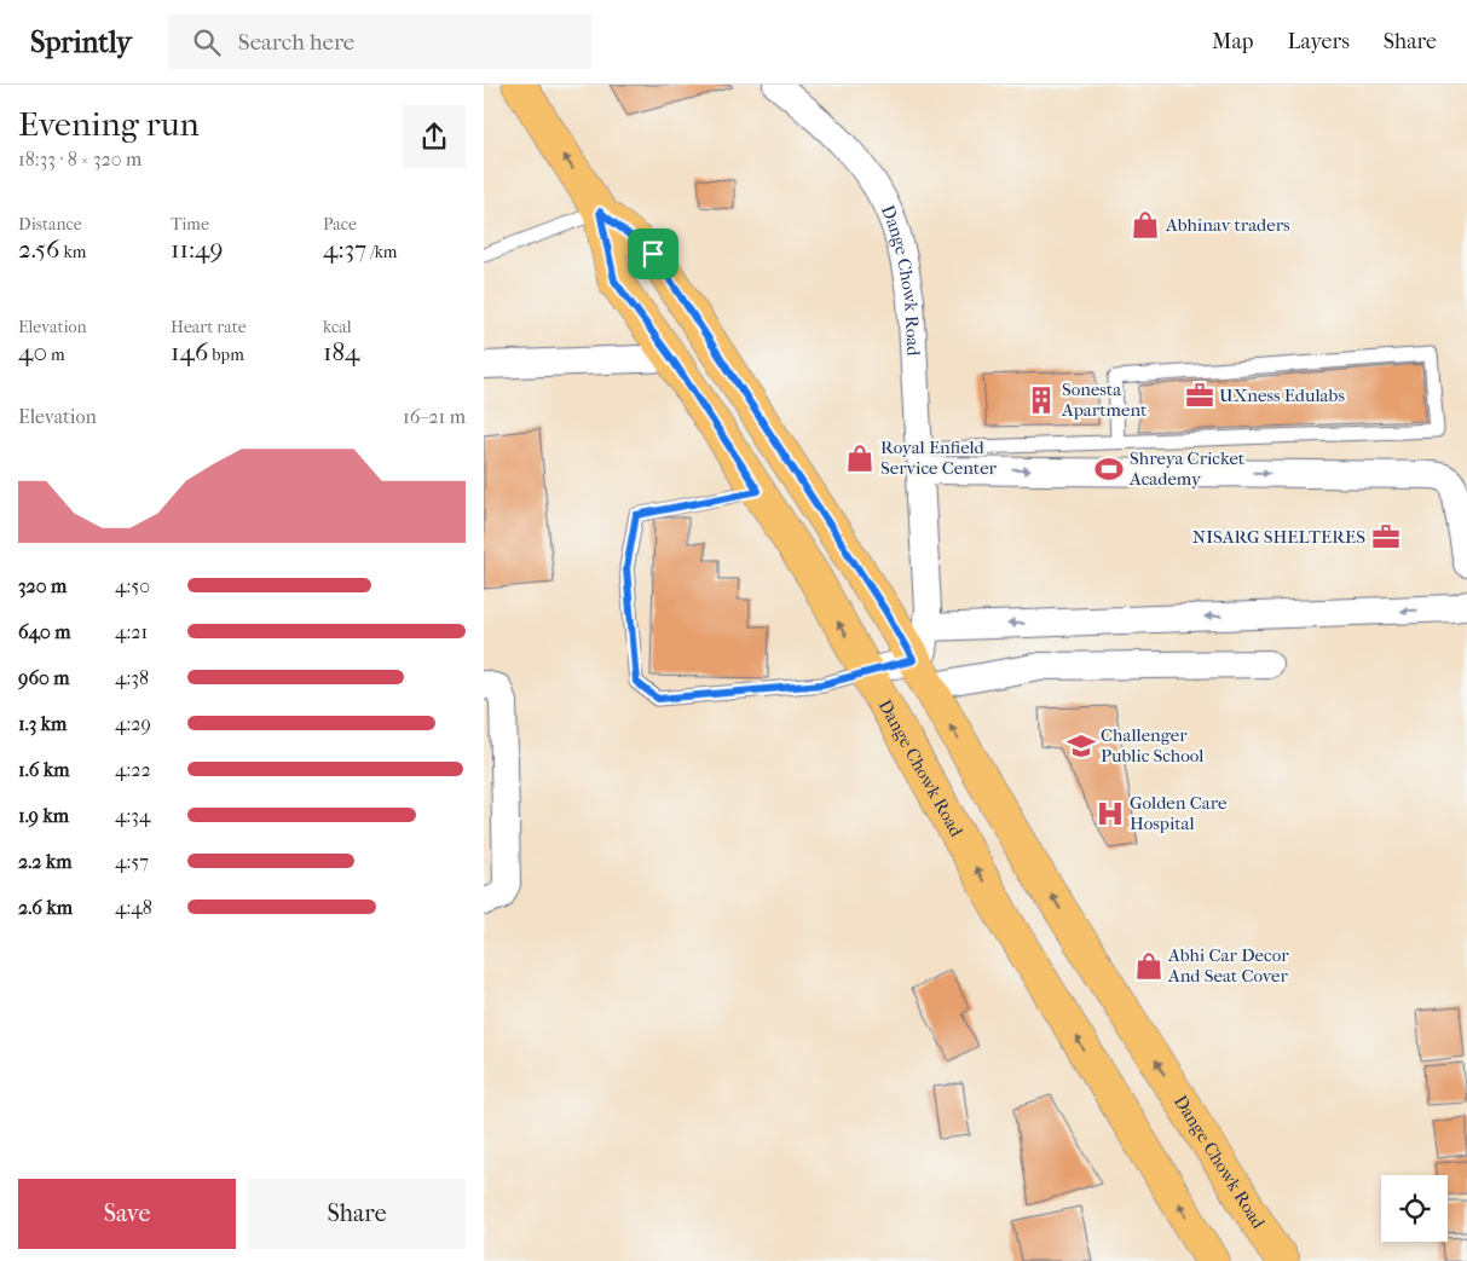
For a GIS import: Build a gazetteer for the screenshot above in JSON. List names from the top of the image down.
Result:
{
  "streets": {
    "main road": ["Dange Chowk Road"]
  },
  "one_way": ["Dange Chowk Road"],
  "places": {
    "shop": ["Abhinav traders", "Royal Enfield Service Center", "Abhi Car Decor And Seat Cover"],
    "office": ["UXness Edulabs", "NISARG SHELTERES"],
    "building": ["Sonesta Apartment"],
    "sports": ["Shreya Cricket Academy"],
    "school or university": ["Challenger Public School"],
    "hospital": ["Golden Care Hospital"]
  },
  "page": {
    "header": "Sprintly",
    "search": "Search here",
    "nav": ["Map", "Layers", "Share"],
    "heading": ["Evening run", "18:33 · 8 × 320 m"],
    "stats": [
      ["Distance", "2.56 km"],
      ["Time", "11:49"],
      ["Pace", "4:37 /km"],
      ["Elevation", "40 m"],
      ["Heart rate", "146 bpm"],
      ["kcal", "184"]
    ],
    "chart": ["Elevation", "16–21 m"],
    "list": [
      {
        "name": "320 m",
        "note": "4:50"
      },
      {
        "name": "640 m",
        "note": "4:21"
      },
      {
        "name": "960 m",
        "note": "4:38"
      },
      {
        "name": "1.3 km",
        "note": "4:29"
      },
      {
        "name": "1.6 km",
        "note": "4:22"
      },
      {
        "name": "1.9 km",
        "note": "4:34"
      },
      {
        "name": "2.2 km",
        "note": "4:57"
      },
      {
        "name": "2.6 km",
        "note": "4:48"
      }
    ],
    "buttons": ["Save", "Share"]
  }
}
